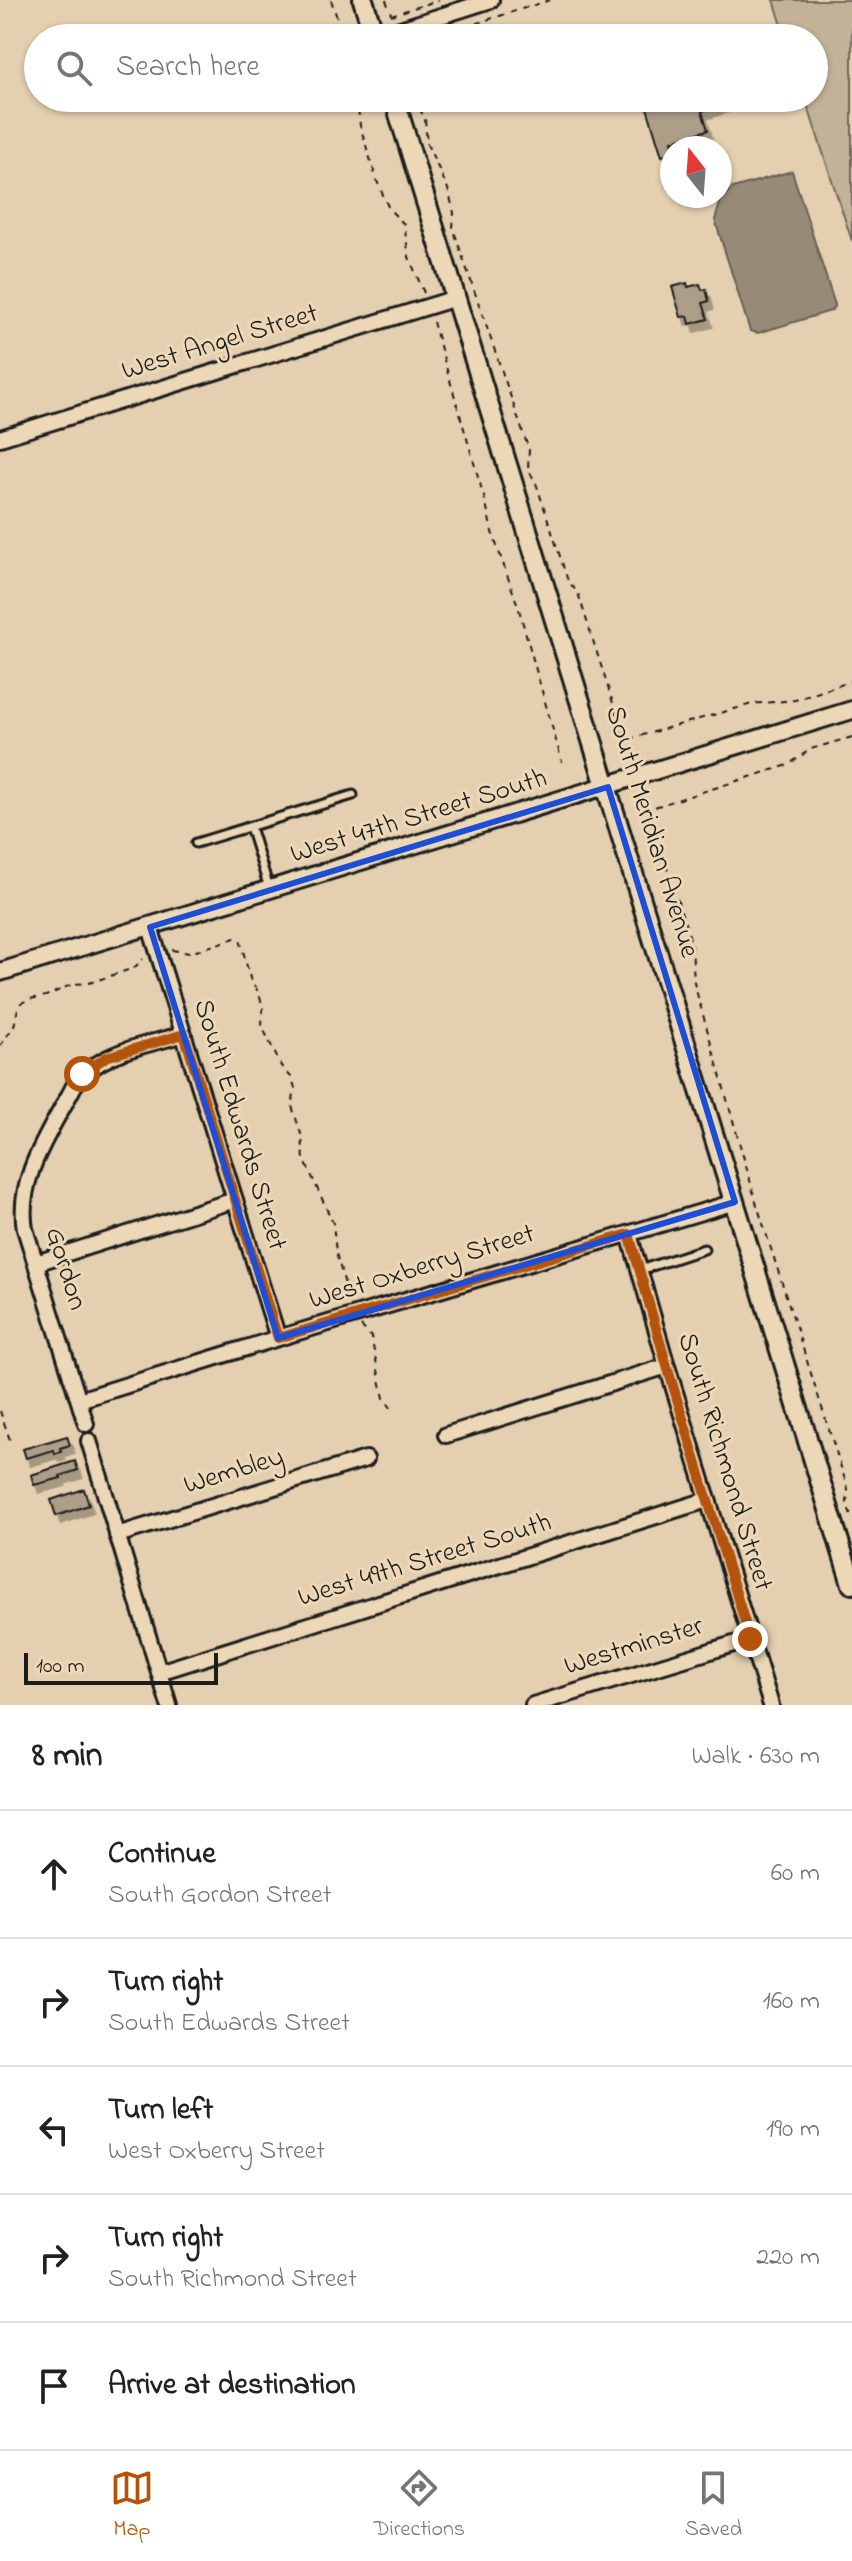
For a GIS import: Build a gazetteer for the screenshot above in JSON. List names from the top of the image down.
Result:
{
  "streets": {
    "main road": ["South Meridian Avenue"],
    "street": [
      "West Angel Street",
      "West 47th Street South",
      "South Edwards Street",
      "West Oxberry Street",
      "Gordon",
      "South Richmond Street",
      "Wembley",
      "West 49th Street South",
      "Westminster"
    ]
  },
  "crossings": [
    ["West Angel Street", "South Meridian Avenue"],
    ["West 47th Street South", "South Meridian Avenue"],
    ["West 47th Street South", "South Edwards Street"],
    ["South Meridian Avenue", "West Oxberry Street"],
    ["South Edwards Street", "West Oxberry Street"],
    ["South Edwards Street", "Gordon"],
    ["West Oxberry Street", "Gordon"],
    ["West Oxberry Street", "South Richmond Street"],
    ["South Richmond Street", "West 49th Street South"],
    ["South Richmond Street", "Westminster"]
  ],
  "scale_bar": "100 m",
  "north": "top",
  "page": {
    "search": "Search here",
    "scale": "100 m",
    "heading": ["8 min", "Walk · 630 m"],
    "list": [
      ["Continue", "South Gordon Street", "60 m"],
      ["Turn right", "South Edwards Street", "160 m"],
      ["Turn left", "West Oxberry Street", "190 m"],
      ["Turn right", "South Richmond Street", "220 m"],
      "Arrive at destination"
    ],
    "nav": ["Map", "Directions", "Saved"]
  }
}
